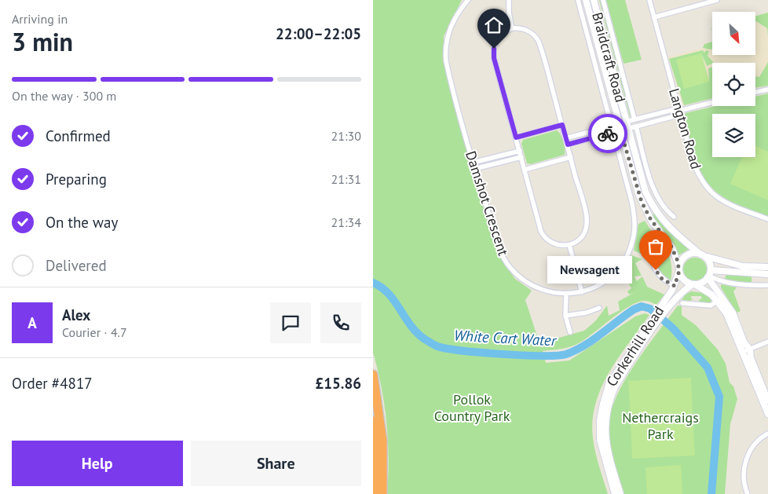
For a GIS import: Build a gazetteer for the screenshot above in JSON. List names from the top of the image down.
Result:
{
  "streets": {
    "street": [
      "Braidcraft Road",
      "Langton Road",
      "Damshot Crescent",
      "Corkerhill Road"
    ]
  },
  "crossings": [
    ["Braidcraft Road", "Damshot Crescent"],
    ["Braidcraft Road", "Corkerhill Road"]
  ],
  "water": ["White Cart Water"],
  "parks": ["Pollok Country Park", "Nethercraigs Park"],
  "places": ["Newsagent"],
  "north": "bottom right",
  "page": {
    "heading": ["3 min", "Arriving in", "22:00–22:05"],
    "panel": [
      "Alex",
      "Courier · 4.7",
      "Order #4817",
      "£15.86"
    ],
    "bar": "On the way · 300 m",
    "list": [
      ["Confirmed", "21:30"],
      ["Preparing", "21:31"],
      ["On the way", "21:34"],
      "Delivered"
    ],
    "bubble": "Newsagent",
    "round": "A",
    "buttons": ["Help", "Share"]
  }
}
